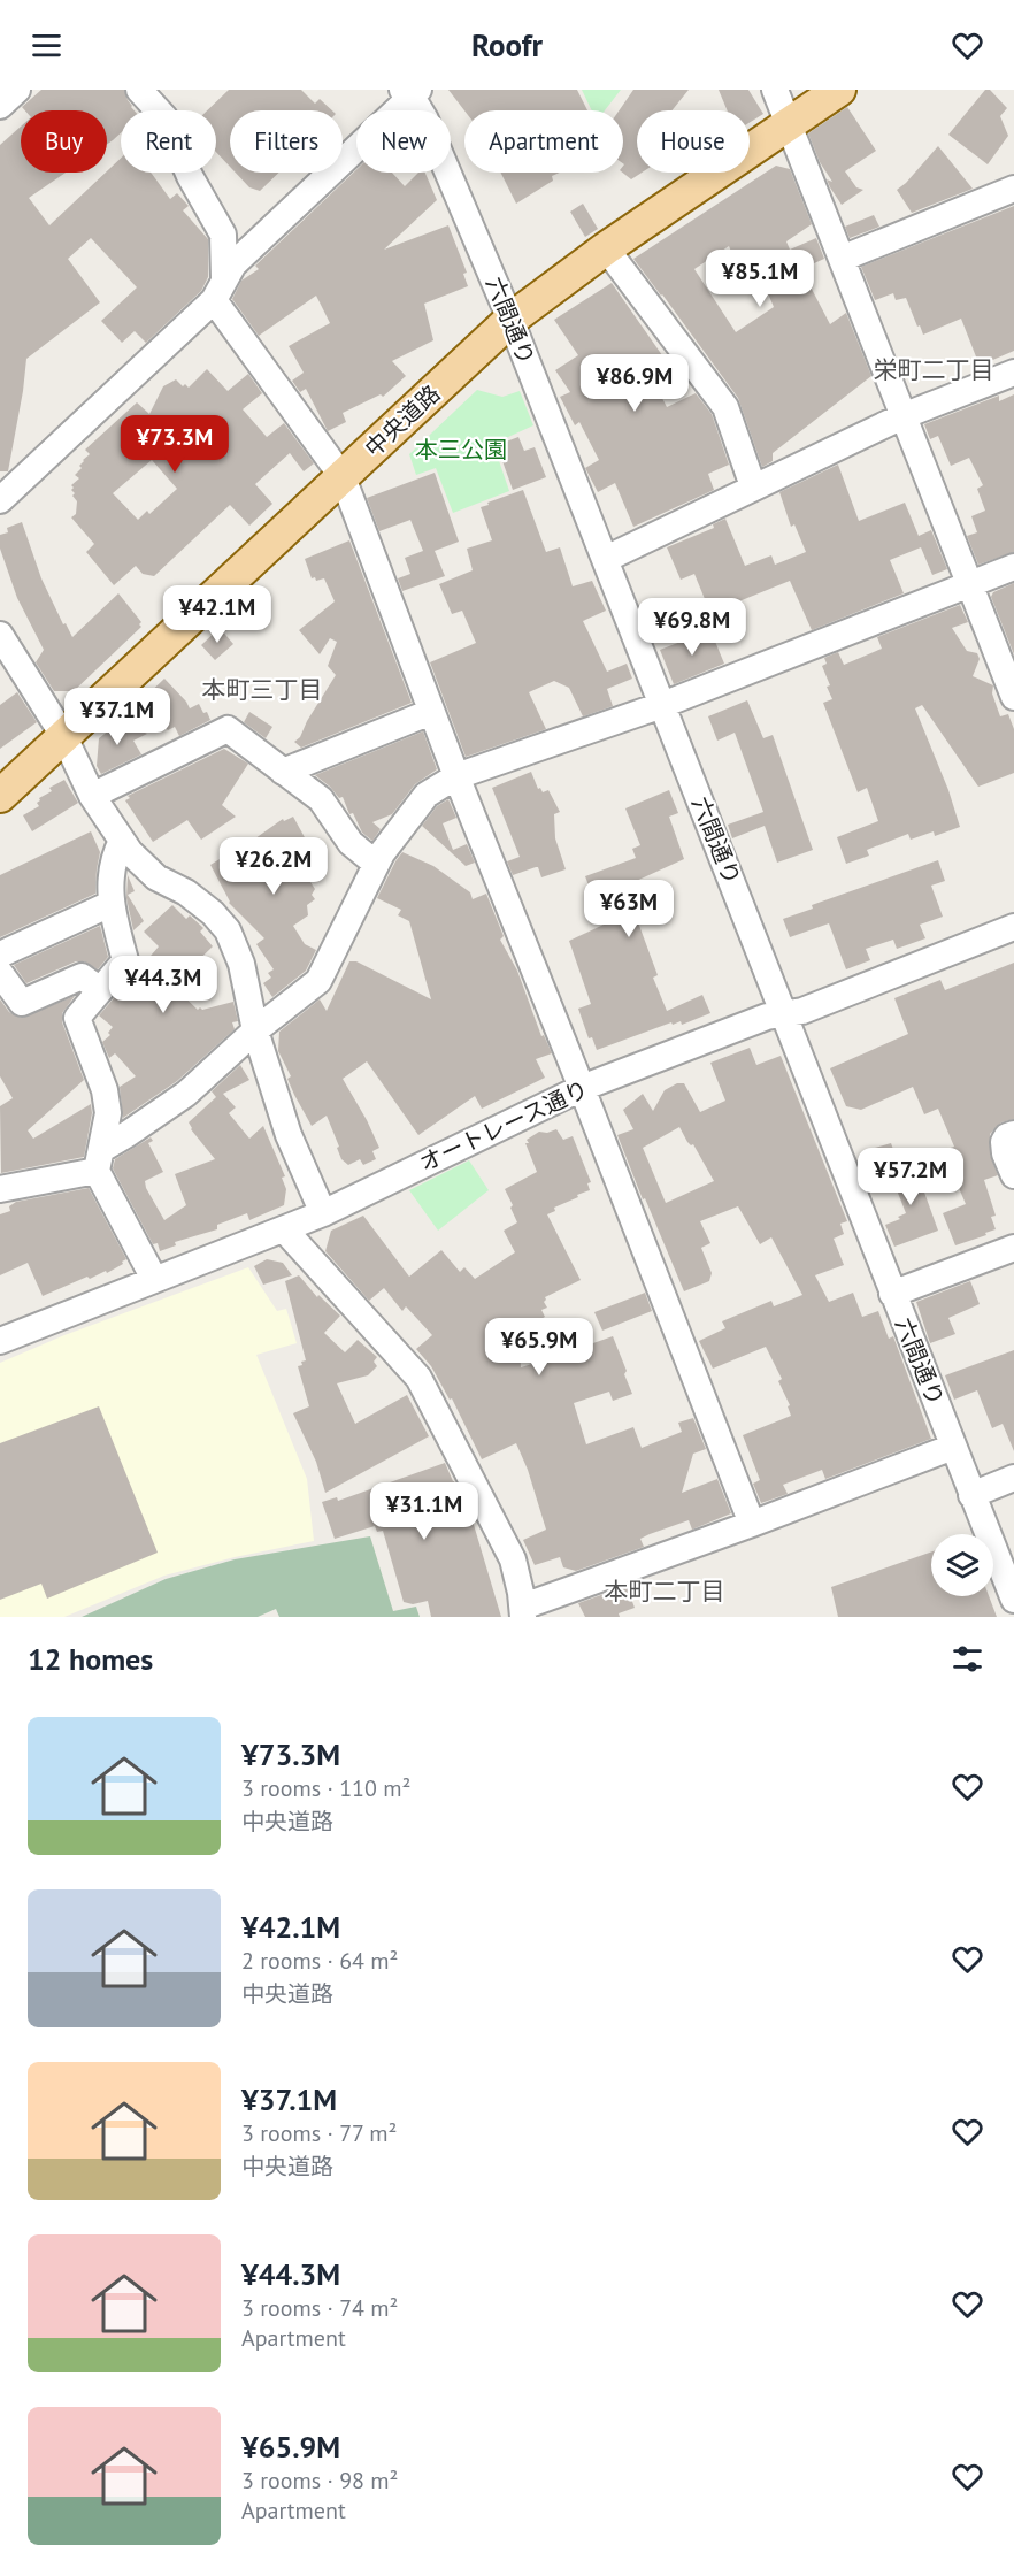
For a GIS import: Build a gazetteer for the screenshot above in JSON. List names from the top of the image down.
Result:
{
  "streets": {
    "main road": ["中央道路"],
    "street": ["六間通り", "オートレース通り"]
  },
  "crossings": [
    ["六間通り", "中央道路"],
    ["六間通り", "オートレース通り"]
  ],
  "districts": ["栄町二丁目", "本町三丁目", "本町二丁目"],
  "parks": ["本三公園"],
  "page": {
    "header": "Roofr",
    "chip": [
      "Buy",
      "Rent",
      "Filters",
      "New",
      "Apartment",
      "House"
    ],
    "price": [
      "¥85.1M",
      "¥86.9M",
      "¥73.3M",
      "¥42.1M",
      "¥69.8M",
      "¥37.1M",
      "¥26.2M",
      "¥63M",
      "¥44.3M",
      "¥57.2M",
      "¥65.9M",
      "¥31.1M"
    ],
    "heading": "12 homes",
    "list": [
      {
        "name": "¥73.3M",
        "note": "3 rooms · 110 m² · 中央道路"
      },
      {
        "name": "¥42.1M",
        "note": "2 rooms · 64 m² · 中央道路"
      },
      {
        "name": "¥37.1M",
        "note": "3 rooms · 77 m² · 中央道路"
      },
      {
        "name": "¥44.3M",
        "note": "3 rooms · 74 m² · Apartment"
      },
      {
        "name": "¥65.9M",
        "note": "3 rooms · 98 m² · Apartment"
      }
    ]
  }
}
